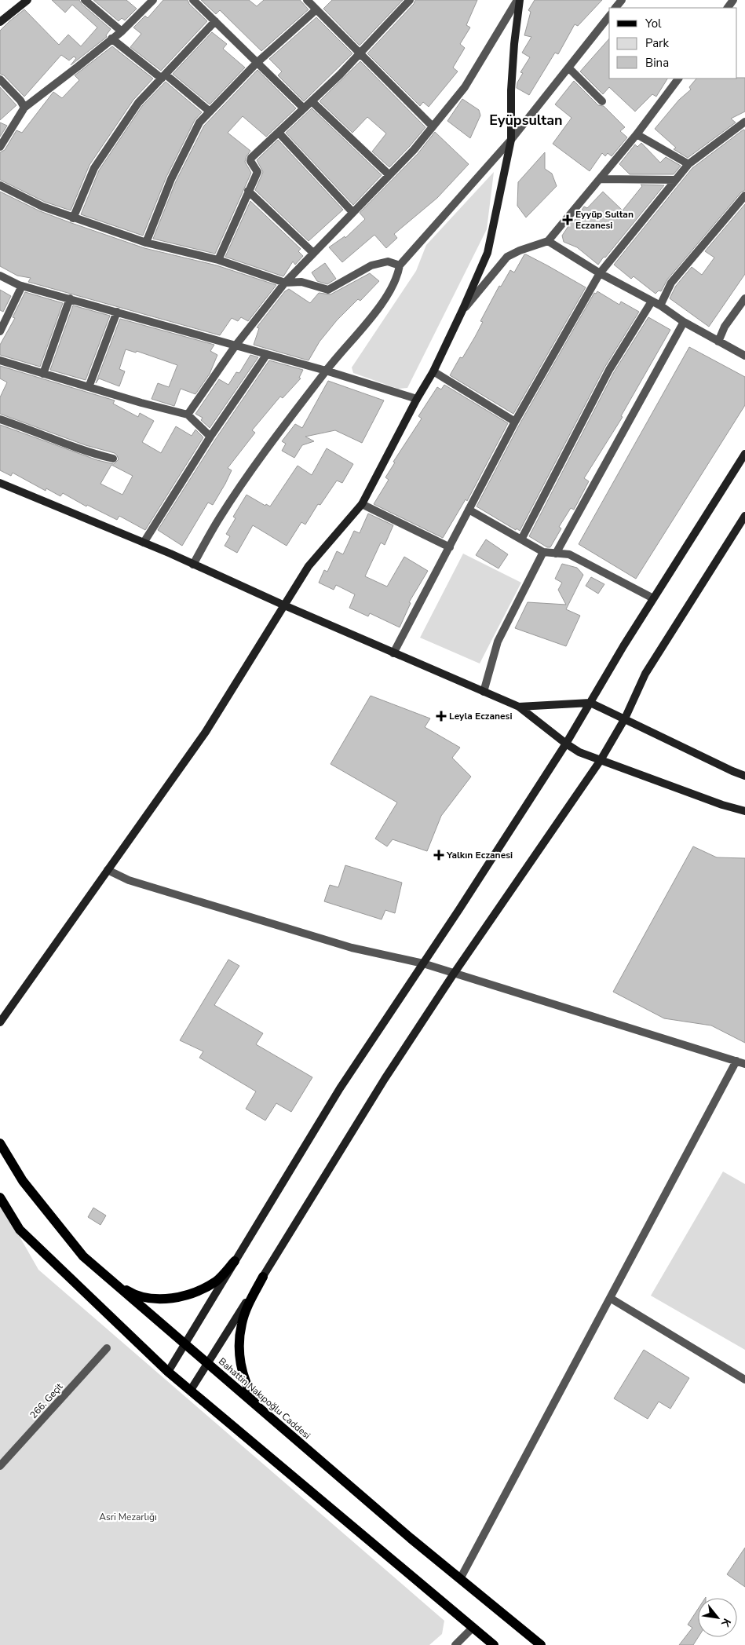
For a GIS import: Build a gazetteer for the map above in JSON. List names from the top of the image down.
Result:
{
  "streets": {
    "main road": ["Bahattin Nakıpoğlu Caddesi"],
    "street": ["266. Geçit"]
  },
  "districts": ["Eyüpsultan"],
  "parks": ["Asri Mezarlığı"],
  "places": {
    "health": ["Eyyüp Sultan Eczanesi", "Leyla Eczanesi", "Yalkın Eczanesi"]
  },
  "legend": ["Yol", "Park", "Bina"],
  "north": "bottom right"
}
